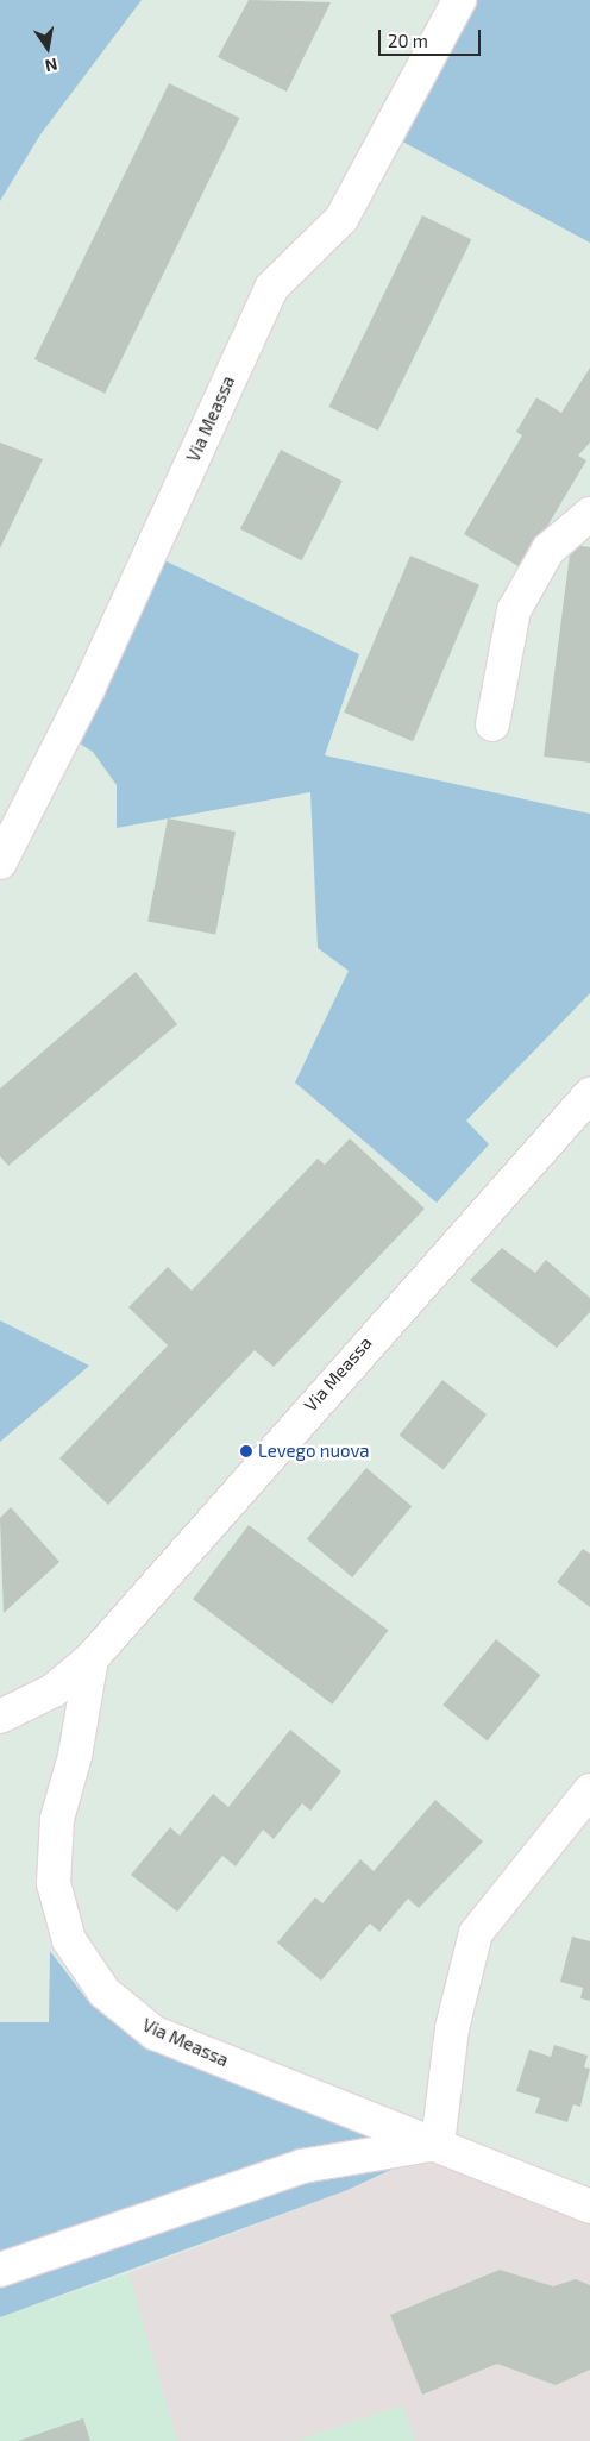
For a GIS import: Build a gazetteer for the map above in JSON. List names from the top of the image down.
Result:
{
  "streets": {
    "street": ["Via Meassa"]
  },
  "places": ["Levego nuova"],
  "scale_bar": "20 m",
  "north": "bottom"
}
